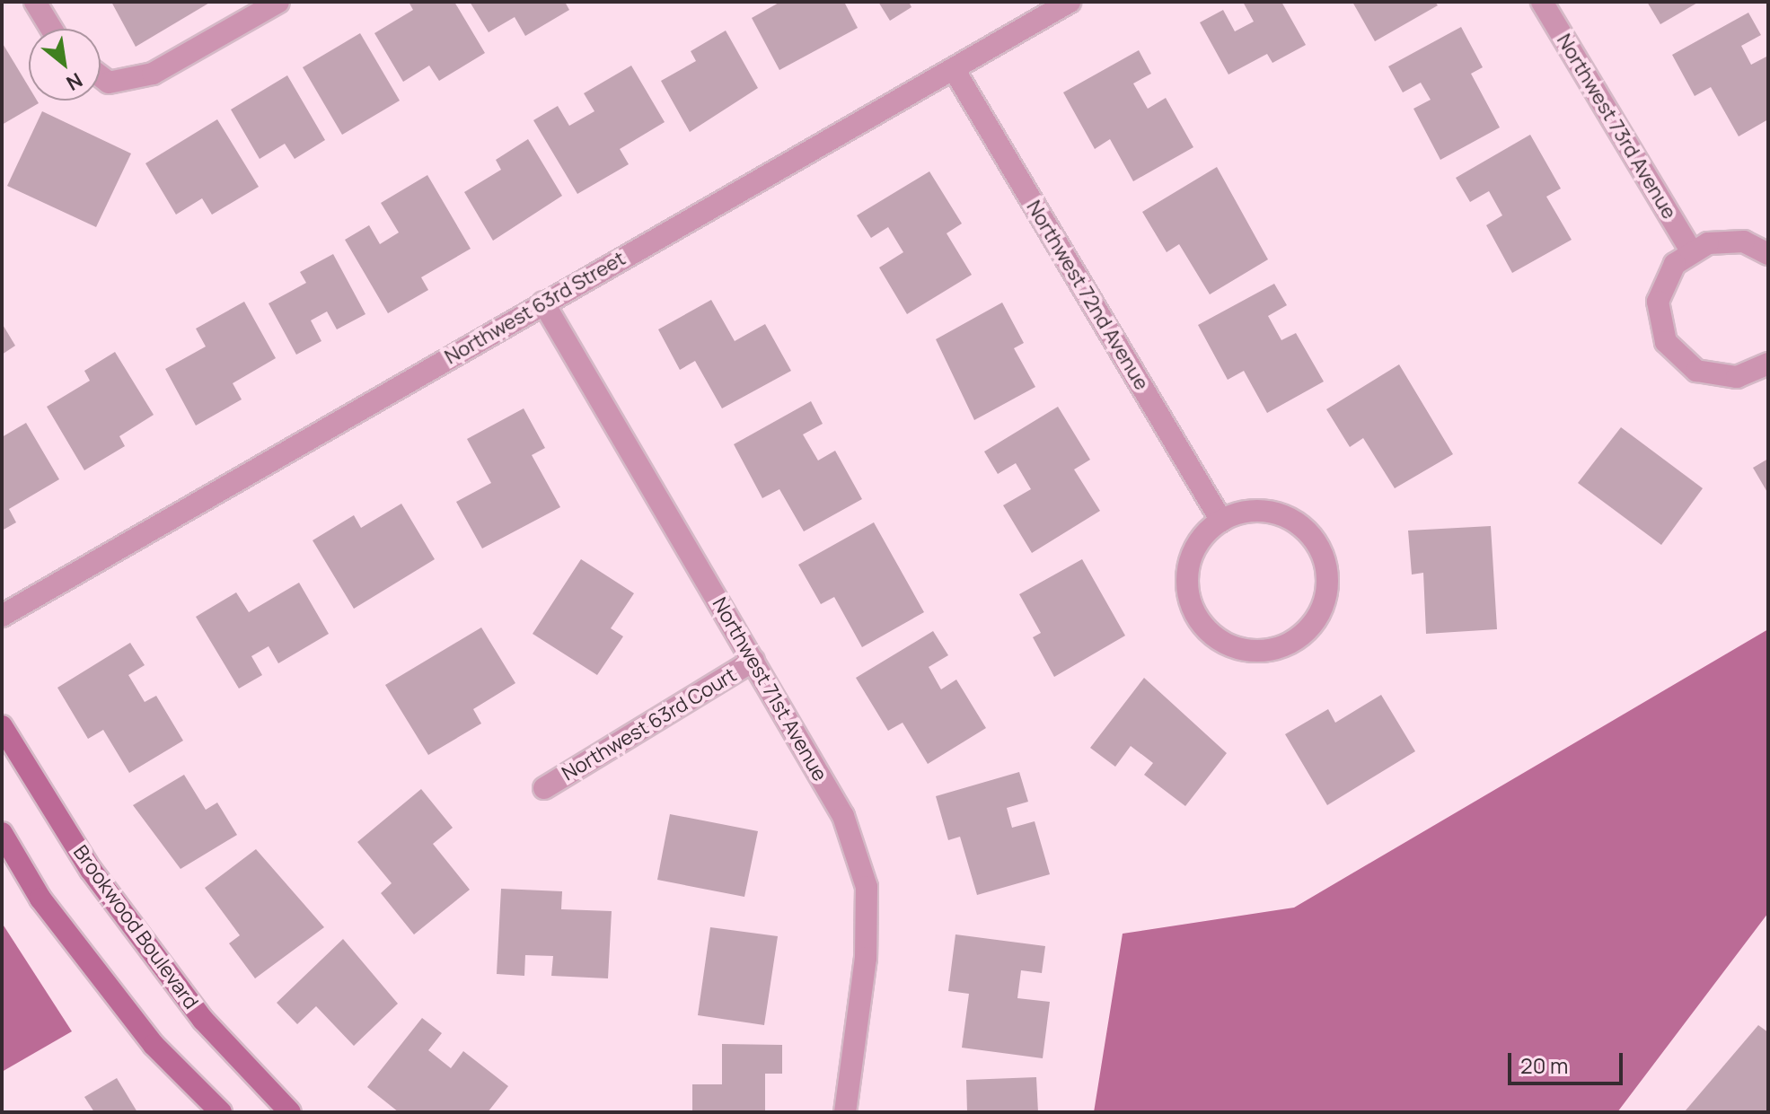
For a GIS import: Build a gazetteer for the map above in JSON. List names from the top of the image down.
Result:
{
  "streets": {
    "street": [
      "Northwest 73rd Avenue",
      "Northwest 72nd Avenue",
      "Northwest 63rd Street",
      "Northwest 71st Avenue",
      "Northwest 63rd Court",
      "Brookwood Boulevard"
    ]
  },
  "crossings": [
    ["Northwest 72nd Avenue", "Northwest 63rd Street"],
    ["Northwest 63rd Street", "Northwest 71st Avenue"],
    ["Northwest 71st Avenue", "Northwest 63rd Court"]
  ],
  "scale_bar": "20 m",
  "north": "bottom right"
}
